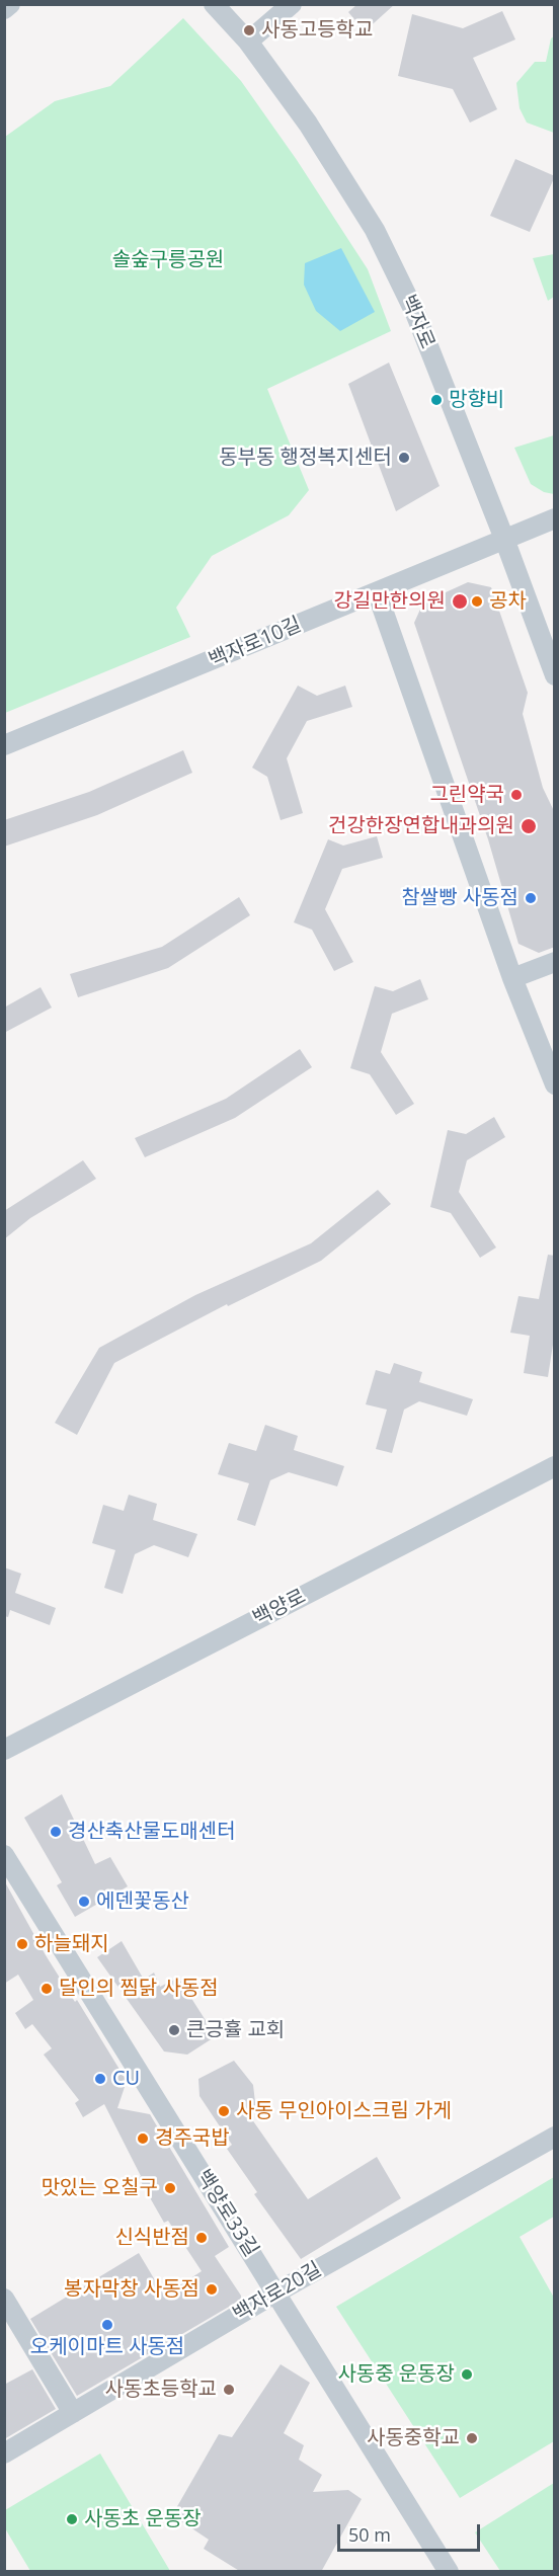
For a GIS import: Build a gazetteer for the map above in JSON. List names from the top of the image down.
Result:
{
  "streets": {
    "street": [
      "백자로",
      "백자로10길",
      "백양로",
      "백양로33길",
      "백자로20길"
    ]
  },
  "crossings": [
    ["백자로", "백자로10길"],
    ["백양로33길", "백자로20길"]
  ],
  "parks": ["솔숲구릉공원"],
  "places": [
    "사동고등학교",
    "망향비",
    "동부동 행정복지센터",
    "강길만한의원",
    "공차",
    "그린약국",
    "건강한장연합내과의원",
    "참쌀빵 사동점",
    "경산축산물도매센터",
    "에덴꽃동산",
    "하늘돼지",
    "달인의 찜닭 사동점",
    "큰긍휼 교회",
    "CU",
    "사동 무인아이스크림 가게",
    "경주국밥",
    "맛있는 오칠구",
    "신식반점",
    "봉자막창 사동점",
    "오케이마트 사동점",
    "사동중 운동장",
    "사동초등학교",
    "사동중학교",
    "사동초 운동장"
  ],
  "scale_bar": "50 m"
}
